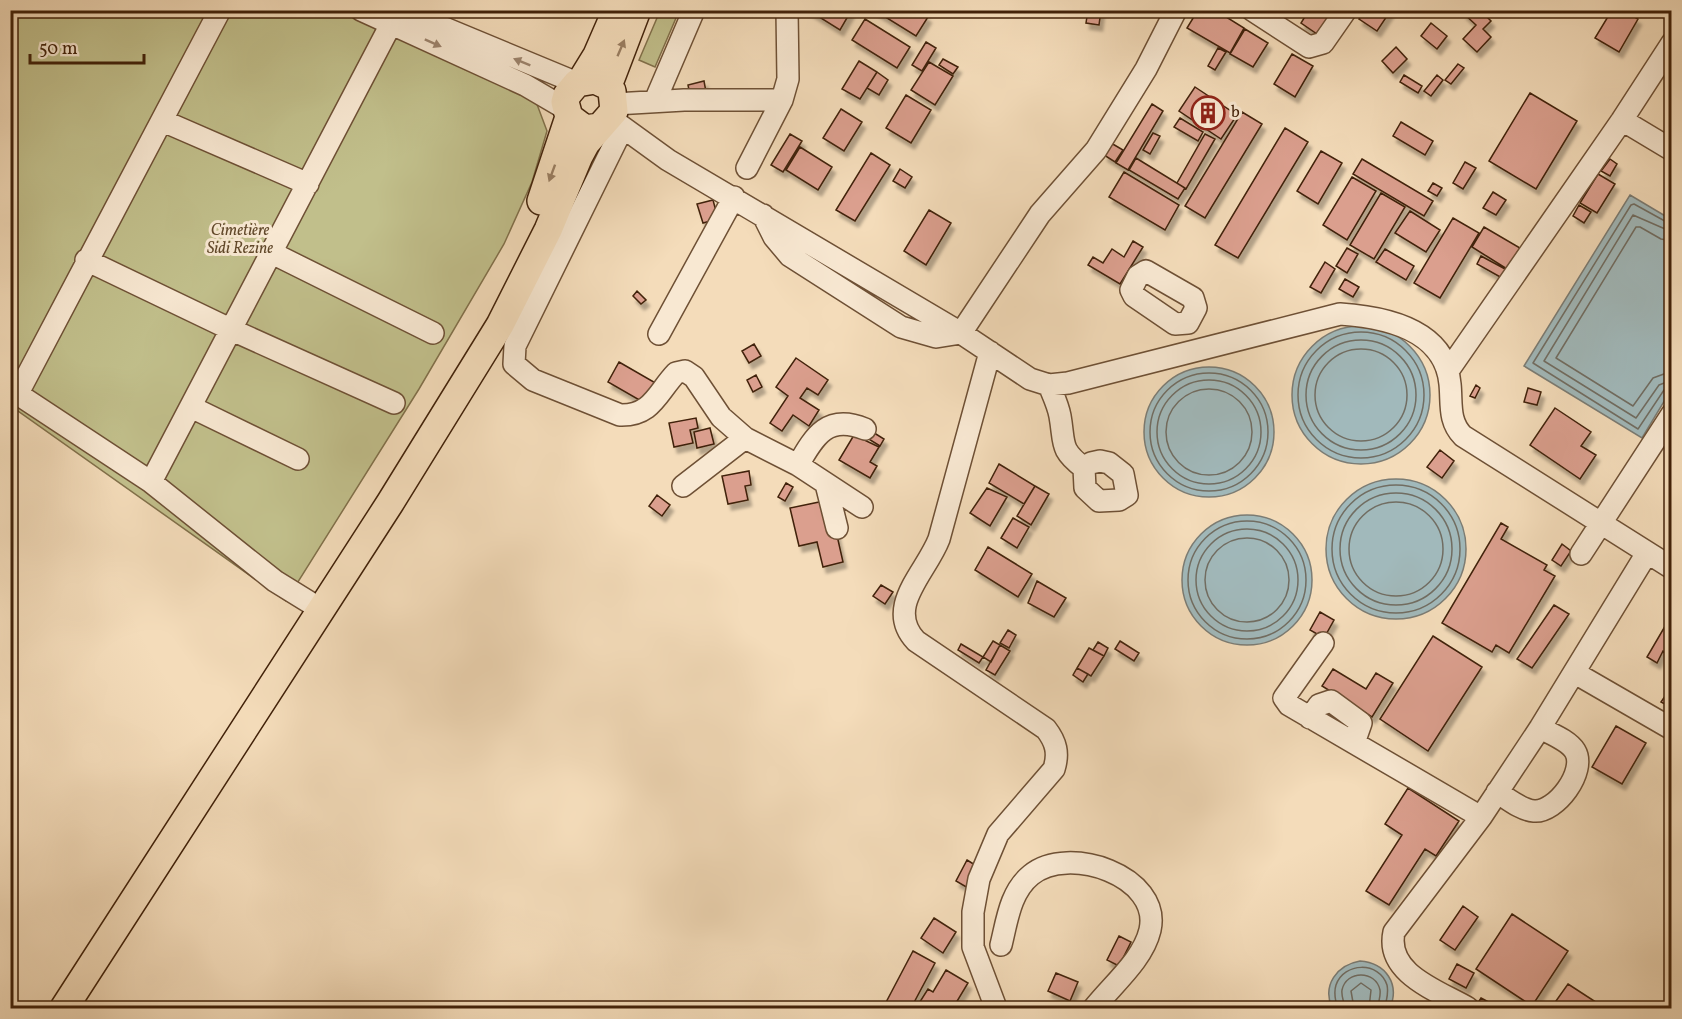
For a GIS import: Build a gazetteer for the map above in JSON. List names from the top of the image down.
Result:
{
  "parks": ["Cimetière Sidi Rezine"],
  "places": {
    "building": ["b"]
  },
  "scale_bar": "50 m"
}
